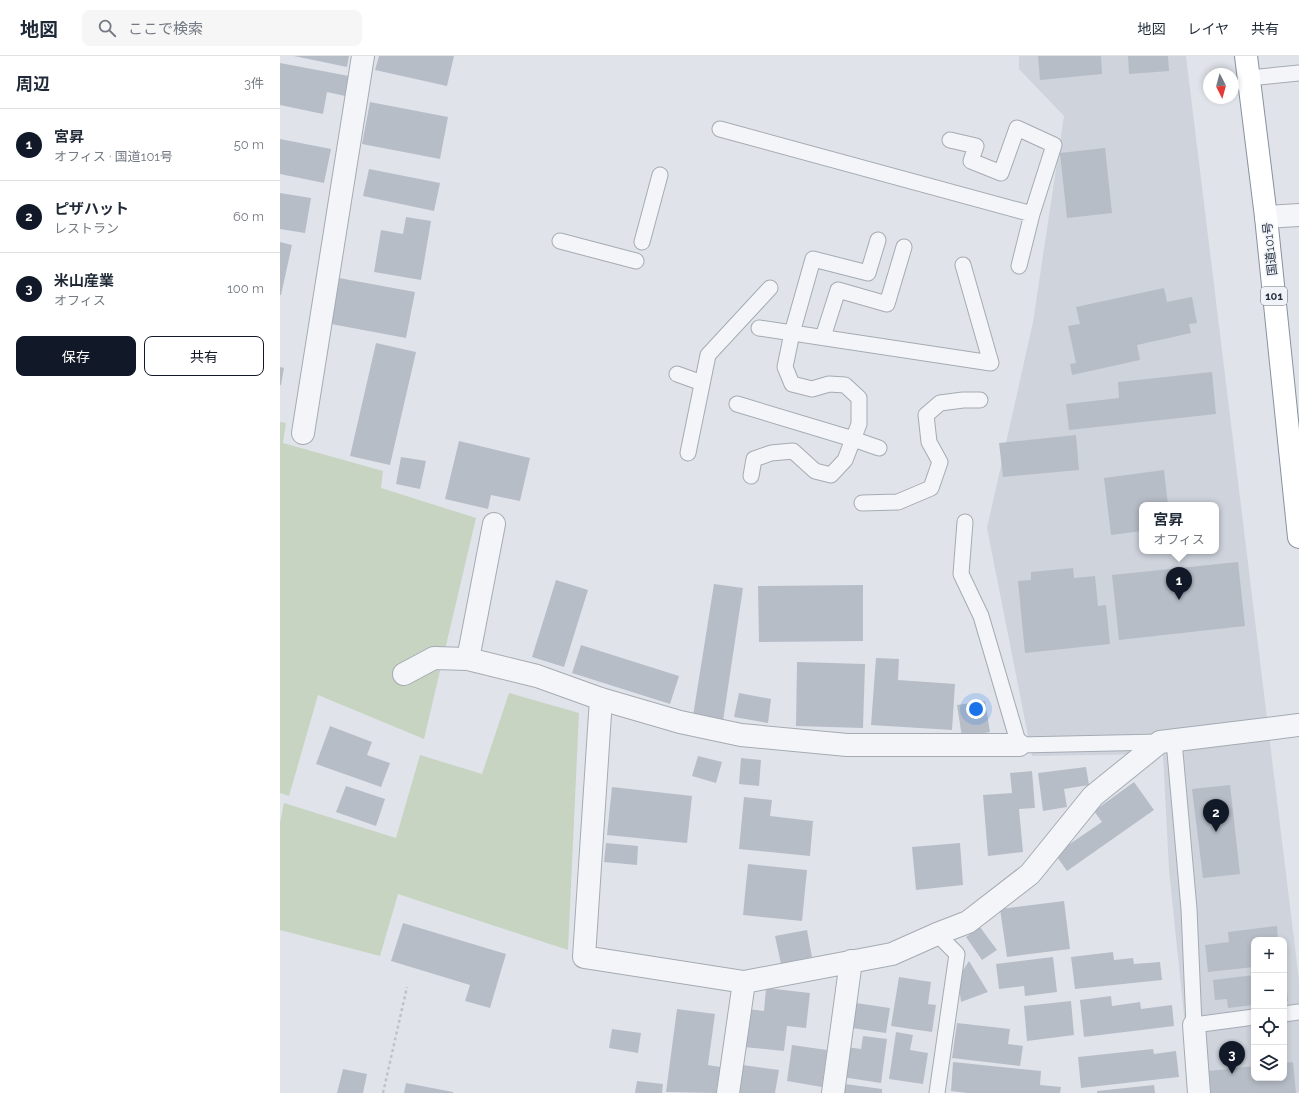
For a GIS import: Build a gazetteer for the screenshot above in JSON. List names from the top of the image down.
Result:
{
  "streets": {
    "highway": ["国道101号", "101"]
  },
  "north": "bottom",
  "page": {
    "header": "地図",
    "search": "ここで検索",
    "nav": ["地図", "レイヤ", "共有"],
    "heading": ["周辺", "3件"],
    "list": [
      {
        "mark": "1",
        "name": "宮昇",
        "note": "オフィス · 国道101号",
        "value": "50 m"
      },
      {
        "mark": "2",
        "name": "ピザハット",
        "note": "レストラン",
        "value": "60 m"
      },
      {
        "mark": "3",
        "name": "米山産業",
        "note": "オフィス",
        "value": "100 m"
      }
    ],
    "buttons": ["保存", "共有"],
    "popup": ["宮昇", "オフィス"],
    "pins": ["1", "2", "3"],
    "map_buttons": ["+", "−"]
  }
}
